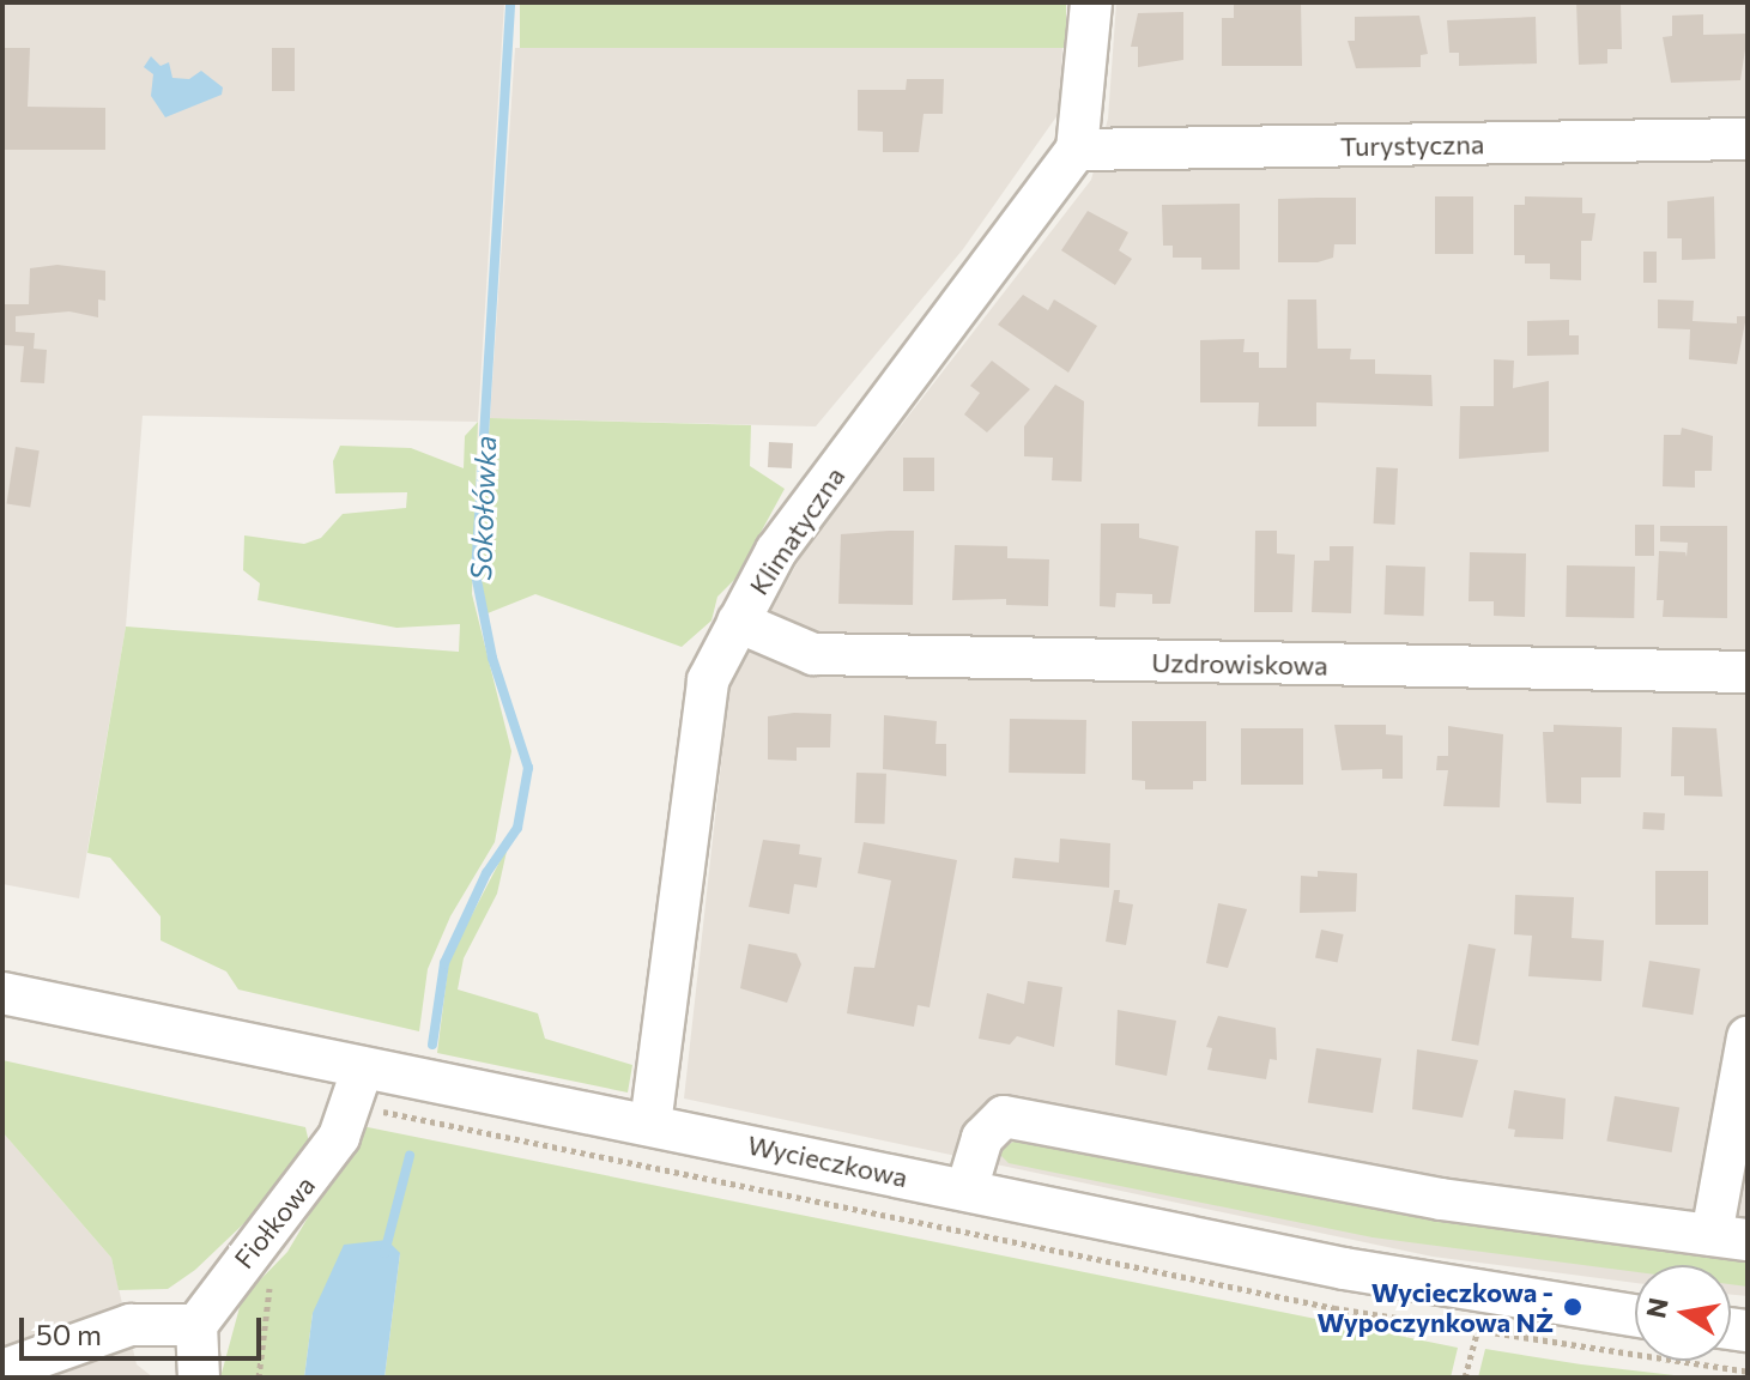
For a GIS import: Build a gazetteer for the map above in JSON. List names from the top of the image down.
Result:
{
  "streets": {
    "street": [
      "Turystyczna",
      "Klimatyczna",
      "Uzdrowiskowa",
      "Wycieczkowa",
      "Fiołkowa"
    ]
  },
  "crossings": [
    ["Turystyczna", "Klimatyczna"],
    ["Klimatyczna", "Uzdrowiskowa"],
    ["Klimatyczna", "Wycieczkowa"],
    ["Wycieczkowa", "Fiołkowa"]
  ],
  "water": ["Sokołówka"],
  "places": ["Wycieczkowa - Wypoczynkowa NŻ"],
  "scale_bar": "50 m",
  "north": "left"
}
